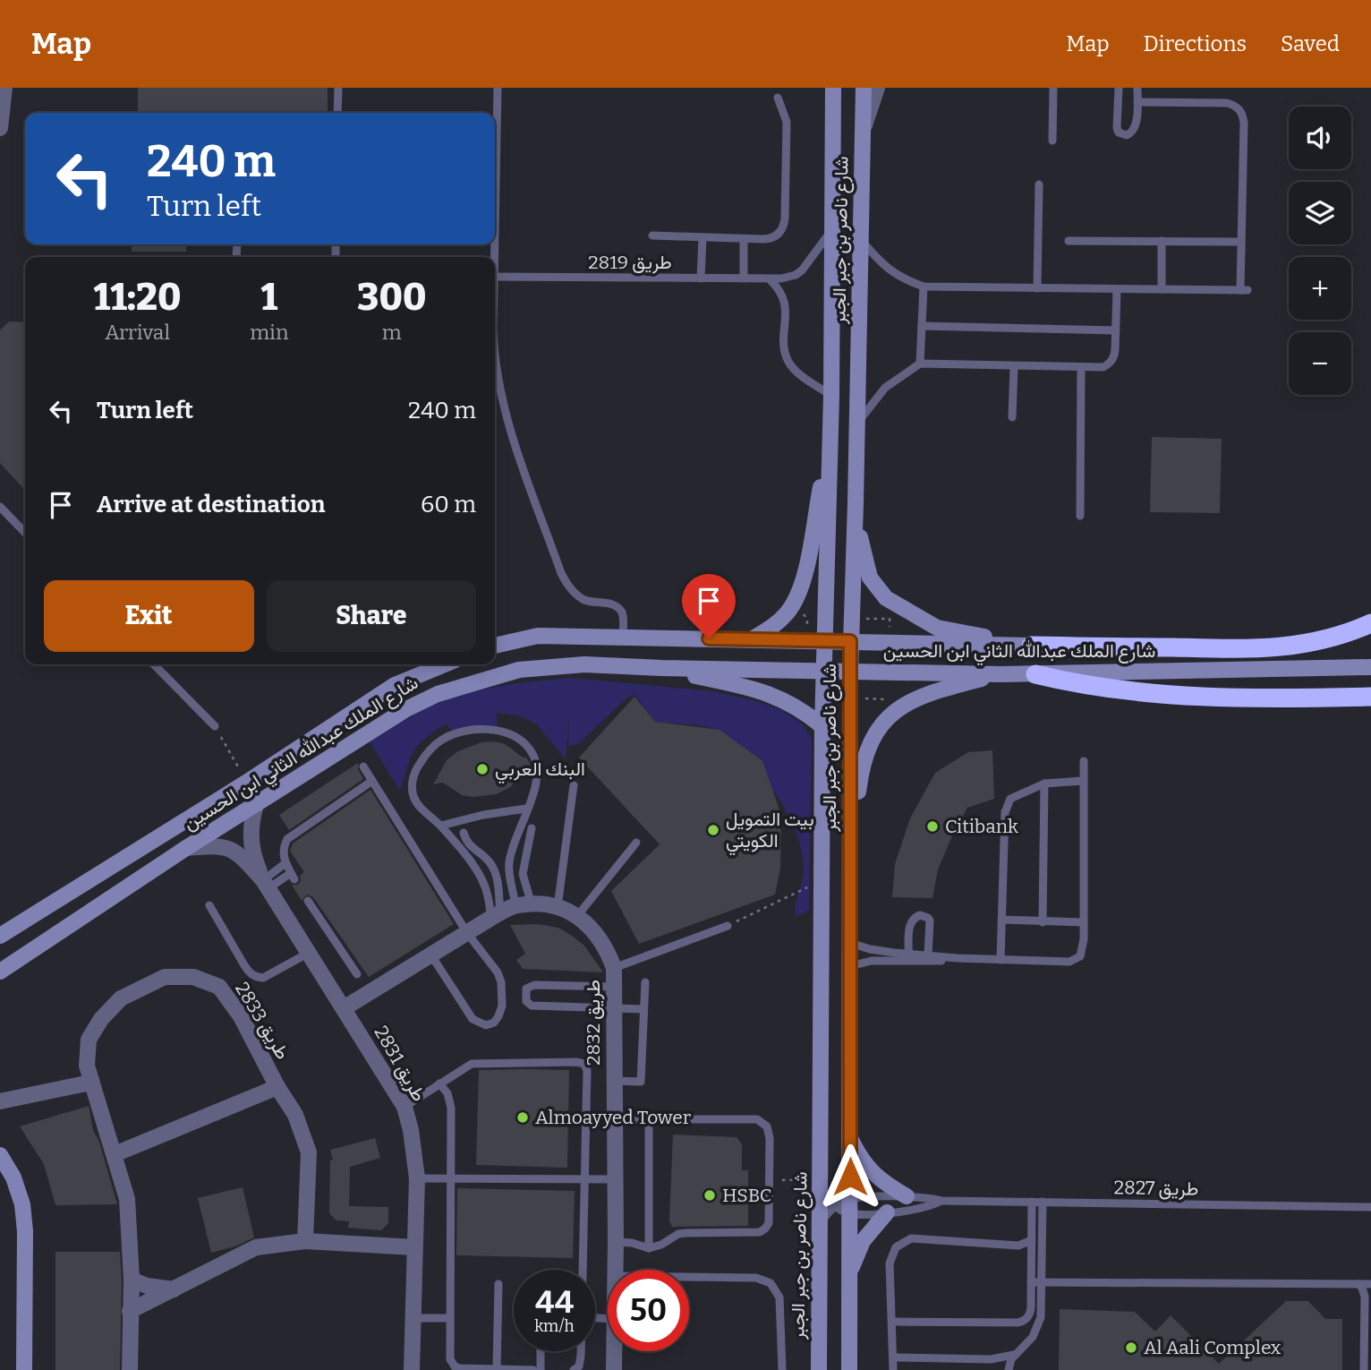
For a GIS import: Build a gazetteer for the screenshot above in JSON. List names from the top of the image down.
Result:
{
  "streets": {
    "main road": ["شارع ناصر بن جبر الجبر", "شارع الملك عبدالله الثاني ابن الحسين"],
    "street": ["طريق 2833", "طريق 2832", "طريق 2831"],
    "lane": ["طريق 2819", "طريق 2827"]
  },
  "crossings": [
    ["شارع ناصر بن جبر الجبر", "طريق 2819"],
    ["شارع ناصر بن جبر الجبر", "شارع الملك عبدالله الثاني ابن الحسين"],
    ["شارع ناصر بن جبر الجبر", "طريق 2827"],
    ["شارع الملك عبدالله الثاني ابن الحسين", "طريق 2831"]
  ],
  "places": [
    "البنك العربي",
    "Citibank",
    "بيت التمويل الكويتي",
    "Almoayyed Tower",
    "HSBC",
    "Al Aali Complex"
  ],
  "page": {
    "header": "Map",
    "nav": ["Map", "Directions", "Saved"],
    "map_buttons": ["+", "−"],
    "turn": ["240 m", "Turn left"],
    "eta": [
      "11:20",
      "Arrival",
      "1",
      "min",
      "300",
      "m"
    ],
    "list": [
      {
        "name": "Turn left",
        "value": "240 m"
      },
      {
        "name": "Arrive at destination",
        "value": "60 m"
      }
    ],
    "buttons": ["Exit", "Share"],
    "speed": "44 km/h",
    "limit": "50"
  }
}
